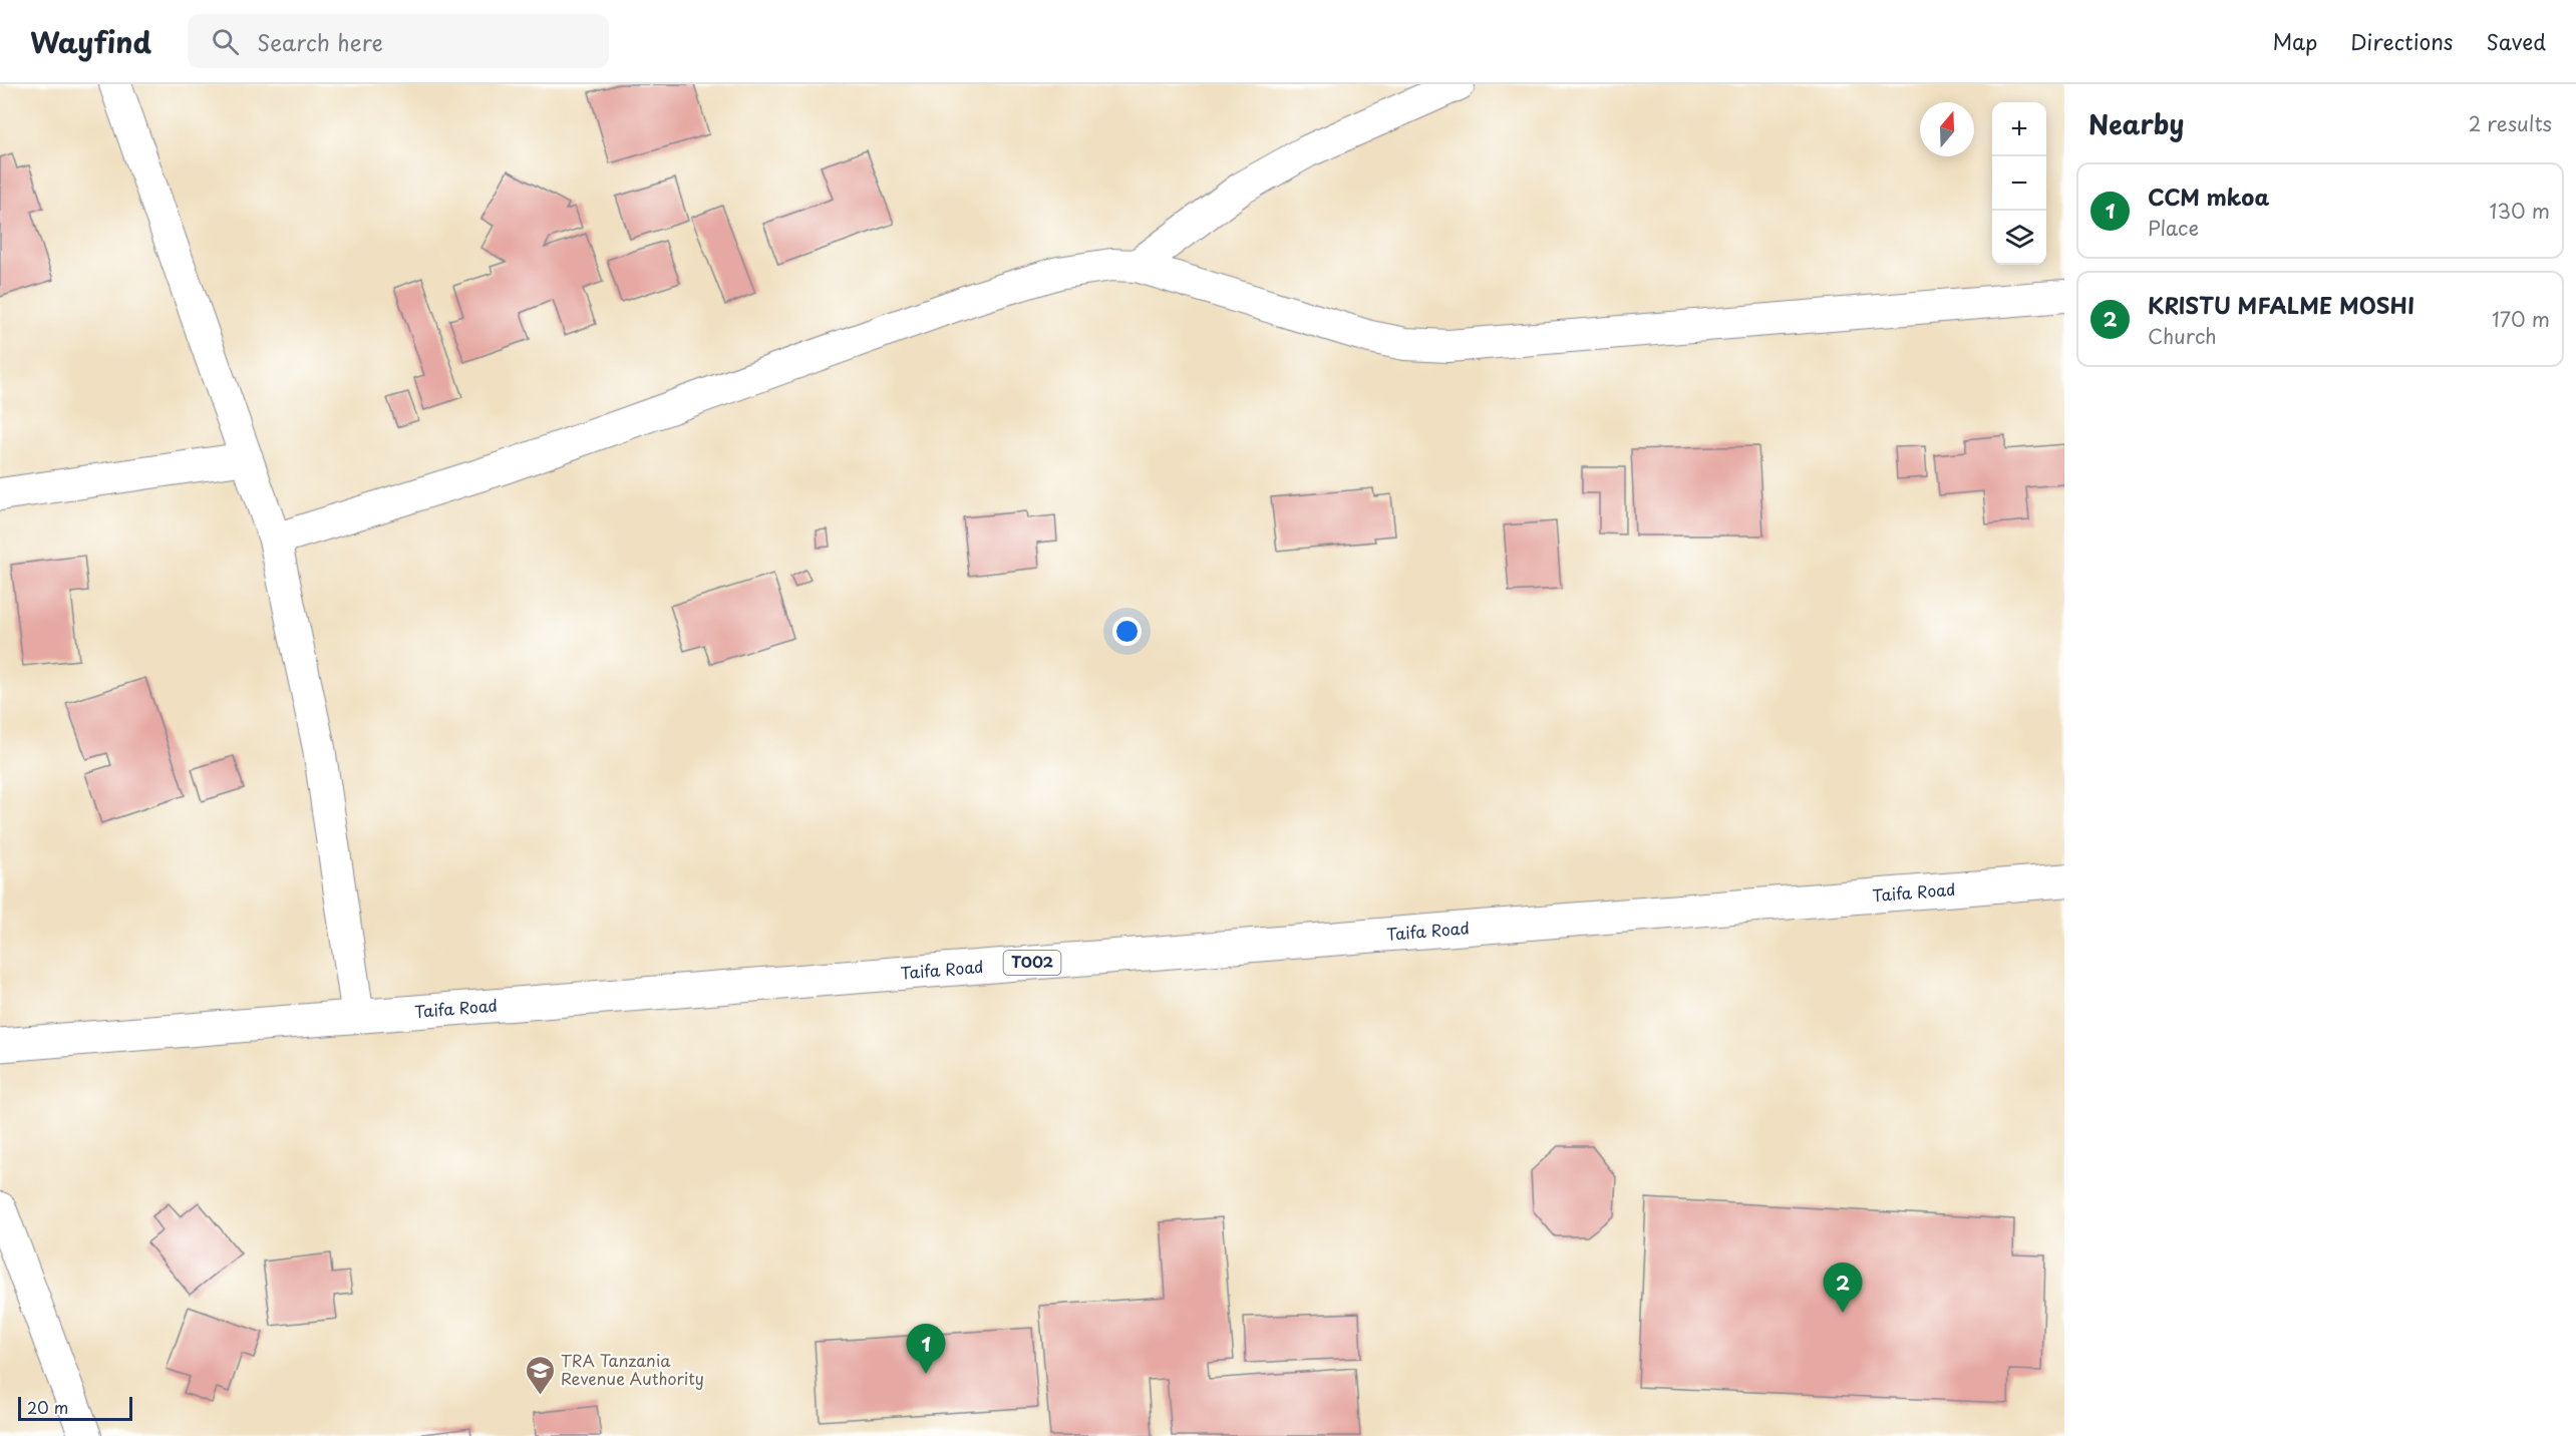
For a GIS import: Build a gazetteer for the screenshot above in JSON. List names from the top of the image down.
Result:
{
  "streets": {
    "highway": ["Taifa Road", "T002"]
  },
  "places": {
    "school or university": ["TRA Tanzania Revenue Authority"]
  },
  "scale_bar": "20 m",
  "north": "top",
  "page": {
    "header": "Wayfind",
    "search": "Search here",
    "nav": ["Map", "Directions", "Saved"],
    "heading": ["Nearby", "2 results"],
    "map_buttons": ["+", "−"],
    "list": [
      {
        "mark": "1",
        "name": "CCM mkoa",
        "note": "Place",
        "value": "130 m"
      },
      {
        "mark": "2",
        "name": "KRISTU MFALME MOSHI",
        "note": "Church",
        "value": "170 m"
      }
    ],
    "pins": ["2", "1"],
    "scale": "20 m"
  }
}
